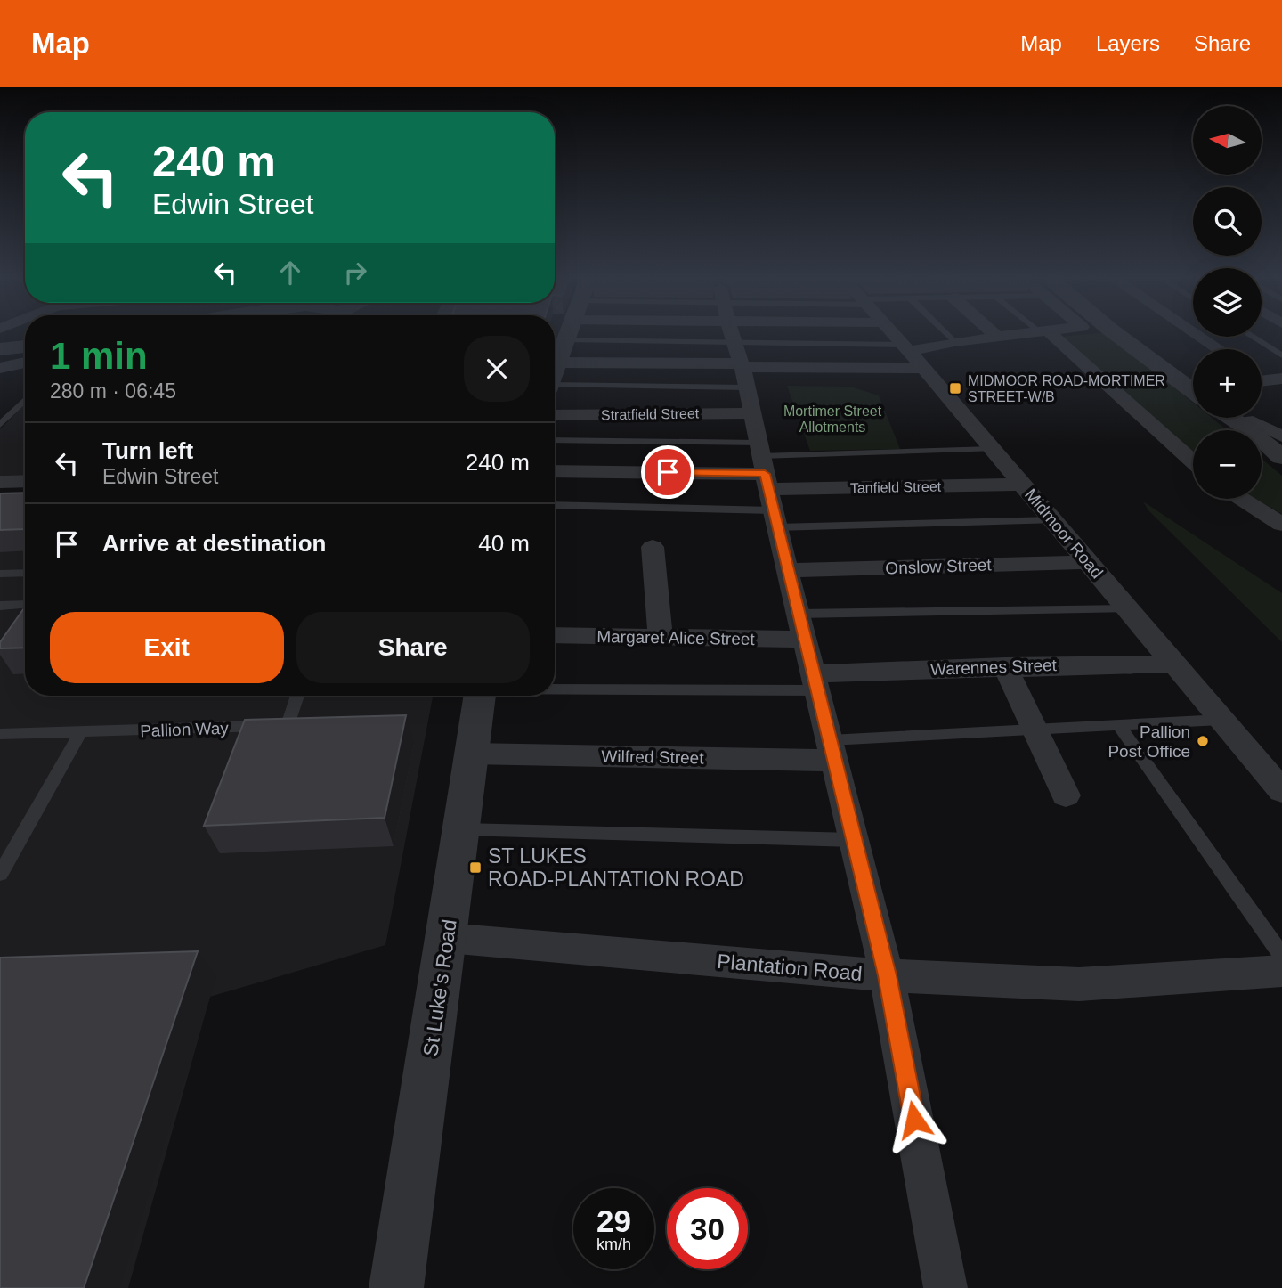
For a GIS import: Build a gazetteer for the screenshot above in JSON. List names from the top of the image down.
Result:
{
  "streets": {
    "street": [
      "Stratfield Street",
      "Tanfield Street",
      "Midmoor Road",
      "Onslow Street",
      "Margaret Alice Street",
      "Warennes Street",
      "Wilfred Street",
      "Plantation Road",
      "St Luke's Road"
    ],
    "lane": ["Pallion Way"]
  },
  "crossings": [
    ["Tanfield Street", "Midmoor Road"],
    ["Midmoor Road", "Onslow Street"],
    ["Midmoor Road", "Warennes Street"],
    ["Wilfred Street", "St Luke's Road"],
    ["Plantation Road", "St Luke's Road"]
  ],
  "parks": ["Mortimer Street Allotments"],
  "places": {
    "transit": ["MIDMOOR ROAD-MORTIMER STREET-W/B", "ST LUKES ROAD-PLANTATION ROAD"],
    "other": ["Pallion Post Office"]
  },
  "north": "left",
  "page": {
    "header": "Map",
    "nav": ["Map", "Layers", "Share"],
    "map_buttons": ["+", "−"],
    "turn": ["240 m", "Edwin Street"],
    "heading": ["1 min", "280 m · 06:45"],
    "list": [
      {
        "name": "Turn left",
        "note": "Edwin Street",
        "value": "240 m"
      },
      {
        "name": "Arrive at destination",
        "value": "40 m"
      }
    ],
    "buttons": ["Exit", "Share"],
    "speed": "29 km/h",
    "limit": "30"
  }
}
